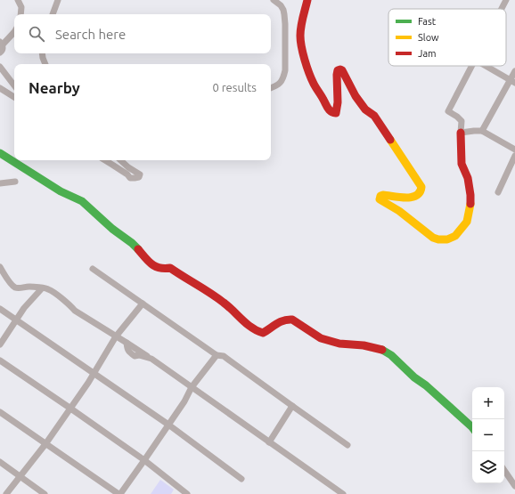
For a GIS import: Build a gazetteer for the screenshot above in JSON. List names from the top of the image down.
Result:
{
  "legend": ["Fast", "Slow", "Jam"],
  "page": {
    "search": "Search here",
    "heading": ["Nearby", "0 results"],
    "map_buttons": ["+", "−"]
  }
}
